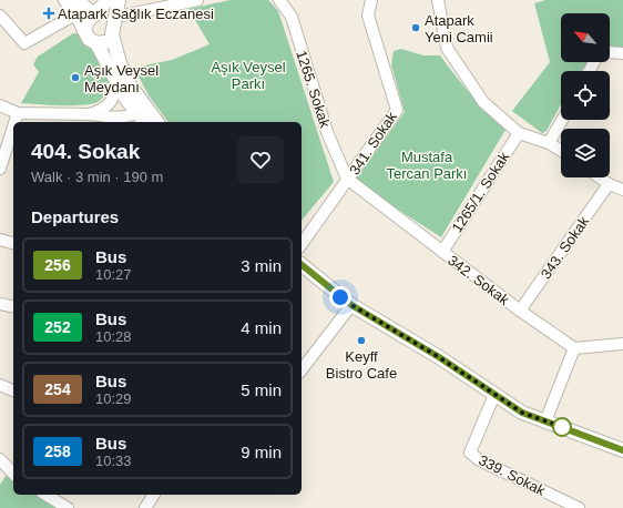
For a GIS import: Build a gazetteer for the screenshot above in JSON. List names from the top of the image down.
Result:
{
  "streets": {
    "street": [
      "1265. Sokak",
      "341. Sokak",
      "1265/1. Sokak",
      "343. Sokak",
      "342. Sokak",
      "339. Sokak"
    ]
  },
  "crossings": [
    ["1265. Sokak", "341. Sokak"],
    ["1265. Sokak", "342. Sokak"],
    ["341. Sokak", "342. Sokak"],
    ["1265/1. Sokak", "342. Sokak"],
    ["343. Sokak", "342. Sokak"]
  ],
  "parks": ["Aşık Veysel Parkı", "Mustafa Tercan Parkı"],
  "places": {
    "health": ["Atapark Sağlık Eczanesi"],
    "other": ["Atapark Yeni Camii", "Aşık Veysel Meydanı", "Keyff Bistro Cafe"]
  },
  "lines": ["bus line 256"],
  "north": "top left",
  "page": {
    "heading": [
      ["404. Sokak", "Walk · 3 min · 190 m"],
      "Departures"
    ],
    "list": [
      {
        "mark": "256",
        "name": "Bus",
        "note": "10:27",
        "value": "3 min"
      },
      {
        "mark": "252",
        "name": "Bus",
        "note": "10:28",
        "value": "4 min"
      },
      {
        "mark": "254",
        "name": "Bus",
        "note": "10:29",
        "value": "5 min"
      },
      {
        "mark": "258",
        "name": "Bus",
        "note": "10:33",
        "value": "9 min"
      }
    ]
  }
}
